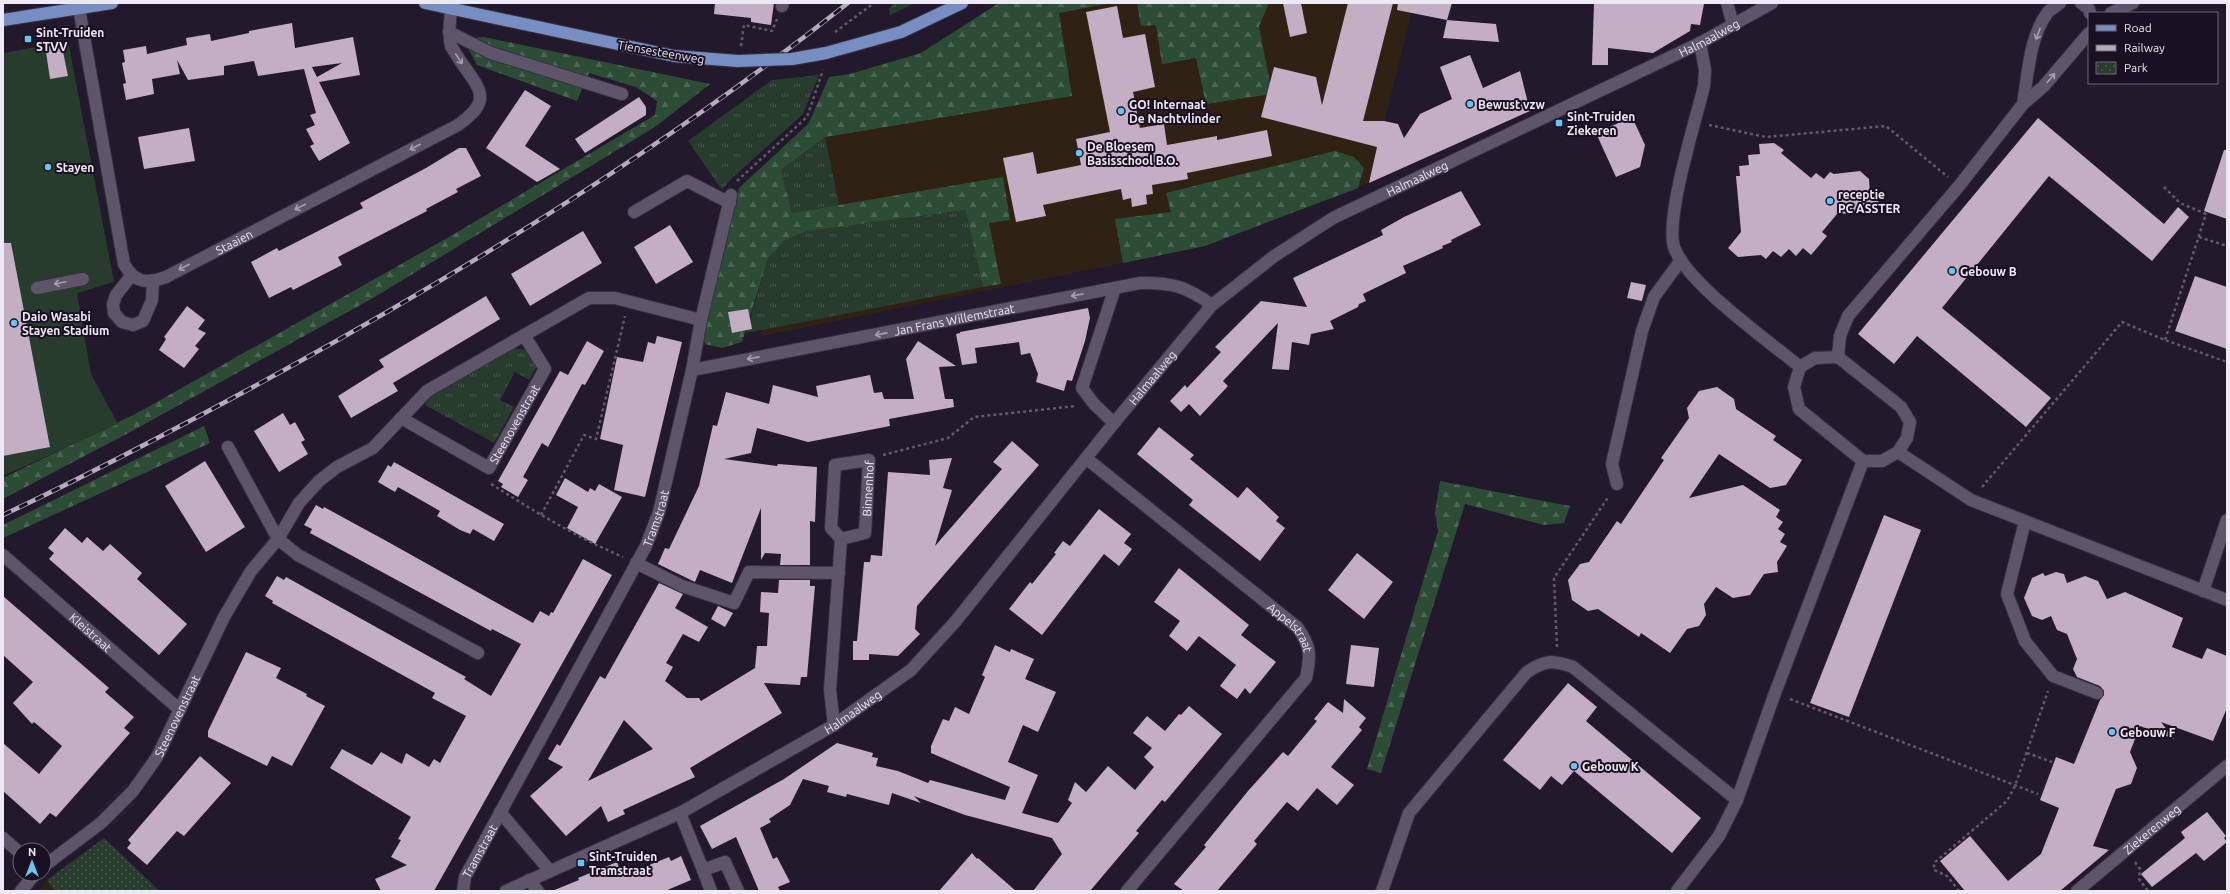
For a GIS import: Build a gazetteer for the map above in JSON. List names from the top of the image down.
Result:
{
  "streets": {
    "main road": ["Tiensesteenweg"],
    "street": [
      "Halmaalweg",
      "Staaien",
      "Jan Frans Willemstraat",
      "Steenovenstraat",
      "Binnenhof",
      "Tramstraat",
      "Appelstraat",
      "Kleistraat",
      "Ziekerenweg"
    ]
  },
  "crossings": [
    ["Halmaalweg", "Jan Frans Willemstraat"],
    ["Halmaalweg", "Tramstraat"],
    ["Halmaalweg", "Appelstraat"],
    ["Tiensesteenweg", "Staaien"],
    ["Jan Frans Willemstraat", "Tramstraat"],
    ["Steenovenstraat", "Tramstraat"],
    ["Steenovenstraat", "Kleistraat"]
  ],
  "one_way": ["Staaien", "Jan Frans Willemstraat"],
  "places": {
    "transit": ["Sint-Truiden STVV", "Sint-Truiden Ziekeren", "Sint-Truiden Tramstraat"],
    "other": [
      "Bewust vzw",
      "GO! Internaat De Nachtvlinder",
      "De Bloesem Basisschool B.O.",
      "Stayen",
      "receptie PC ASSTER",
      "Gebouw B",
      "Daio Wasabi Stayen Stadium",
      "Gebouw F",
      "Gebouw K"
    ]
  },
  "legend": ["Road", "Railway", "Park"],
  "north": "top"
}
